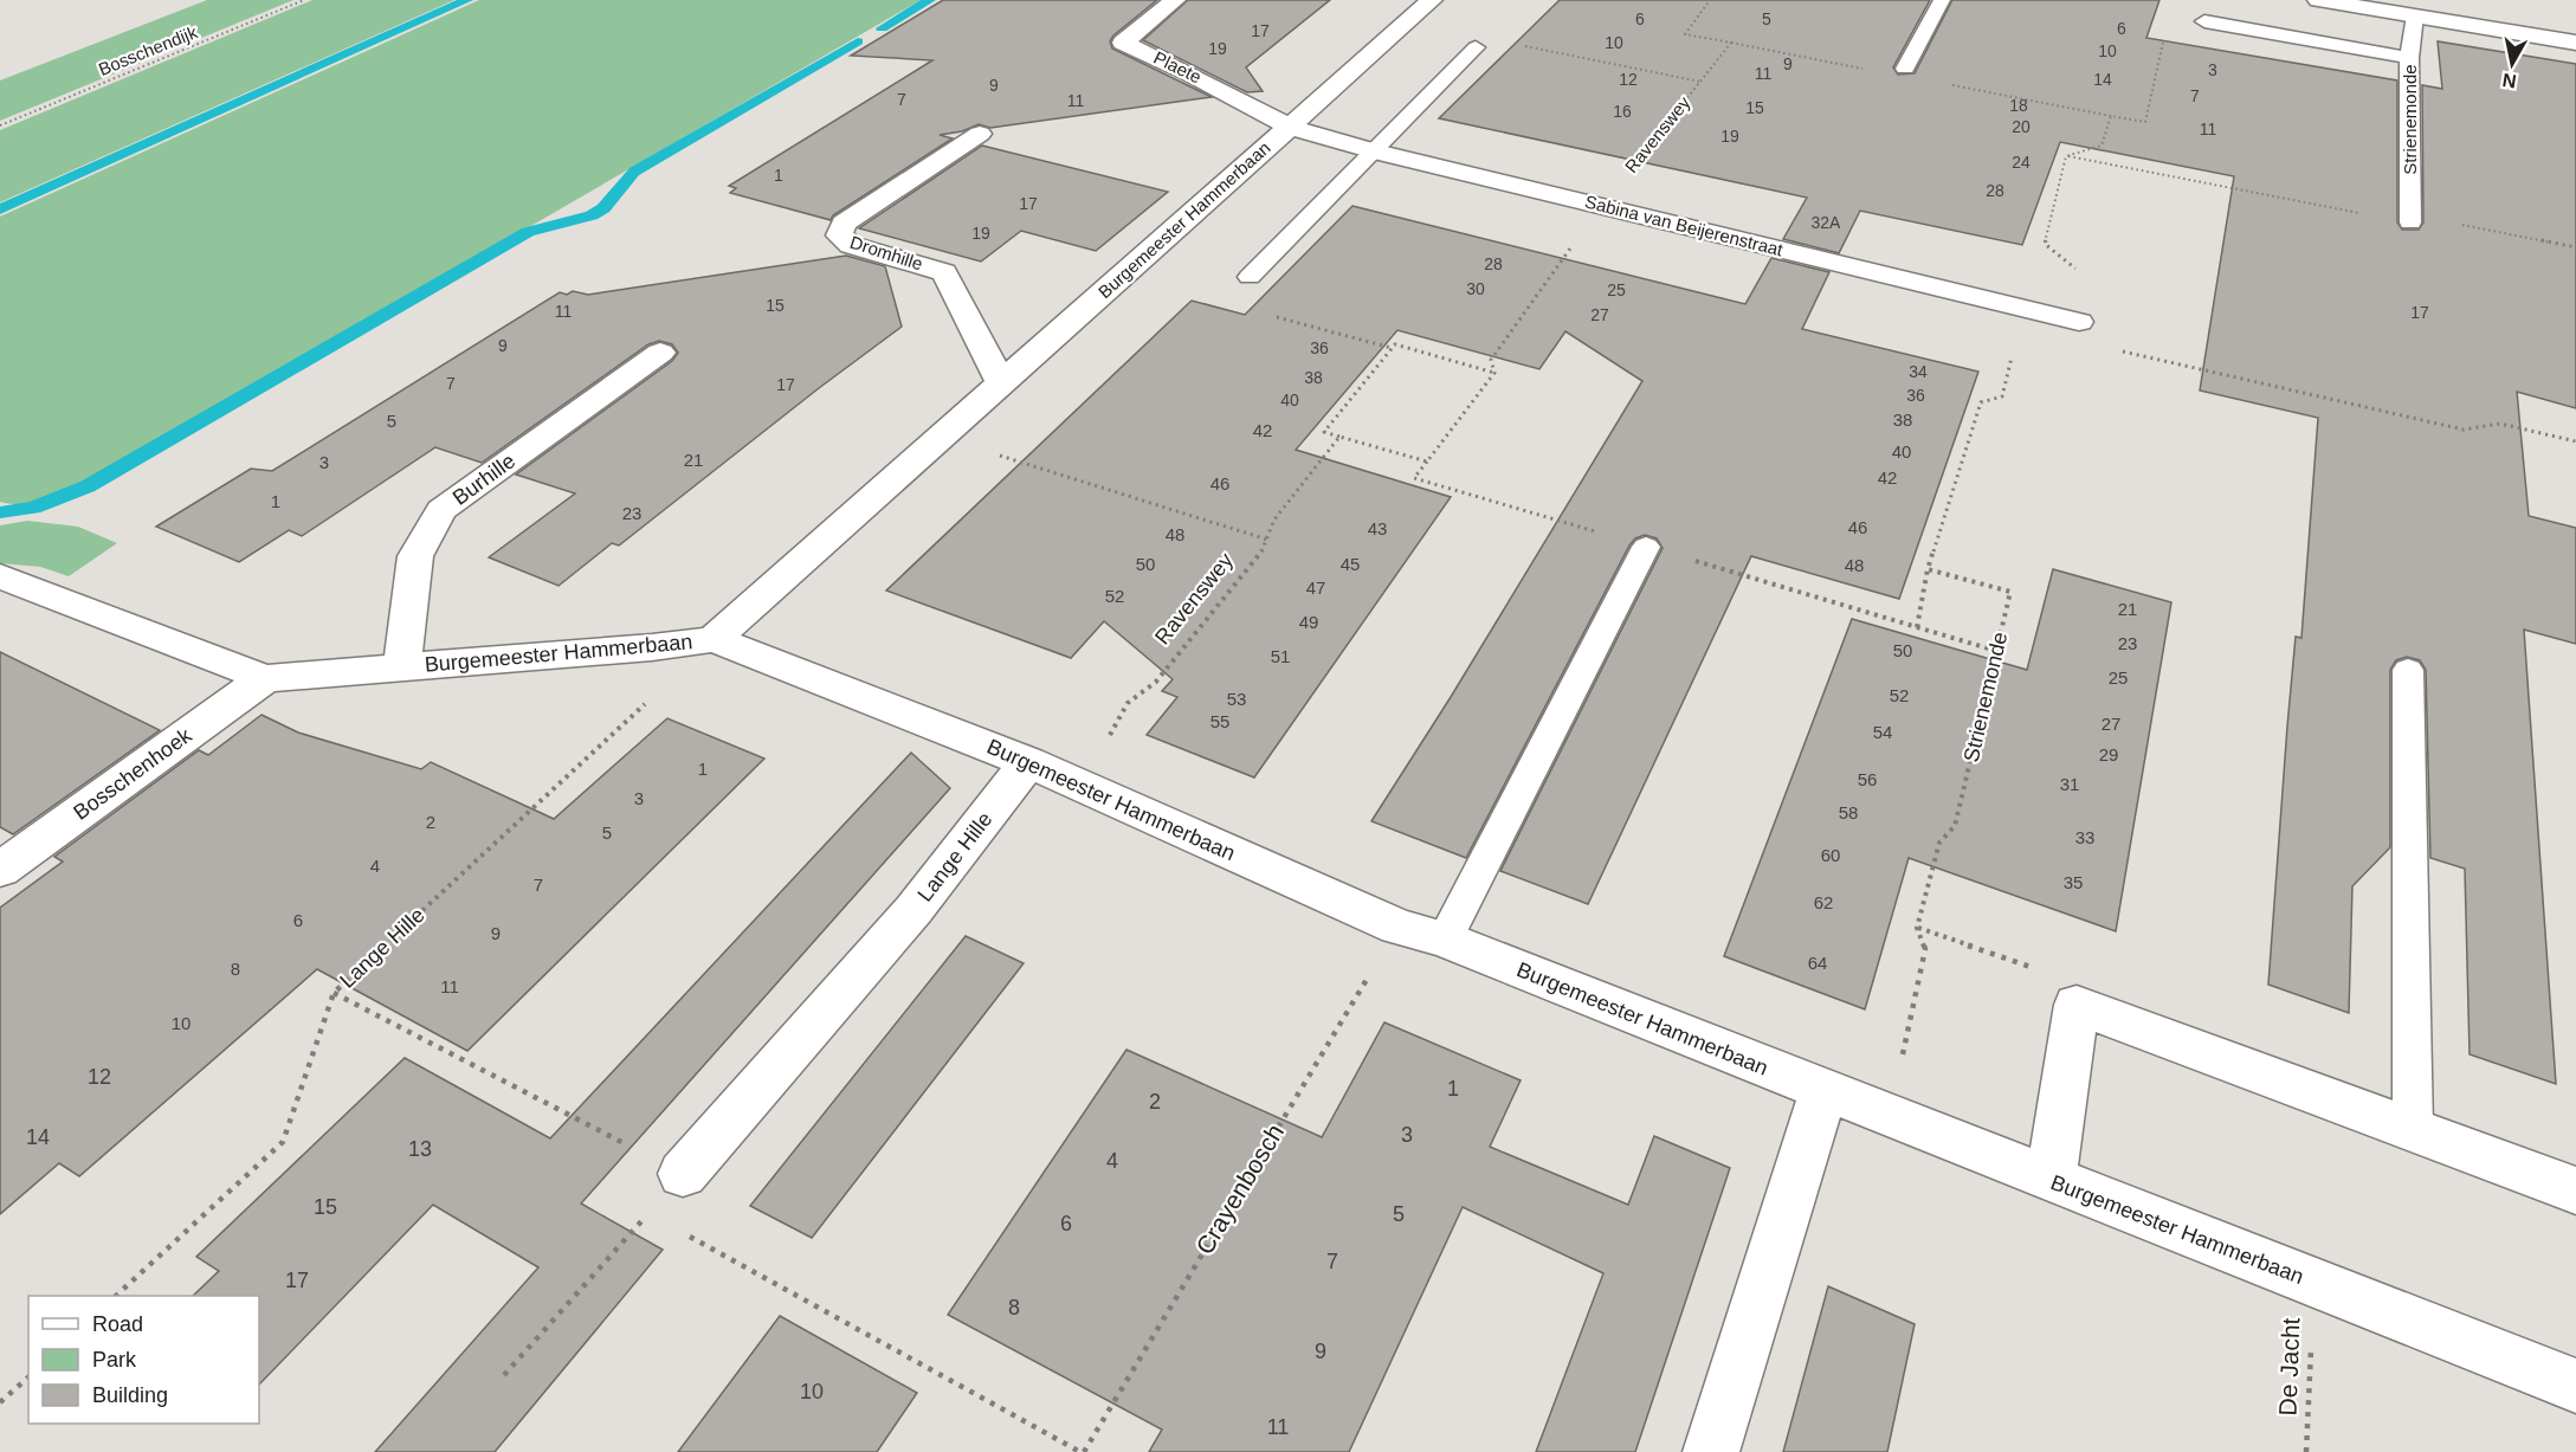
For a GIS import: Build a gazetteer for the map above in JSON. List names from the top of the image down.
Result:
{
  "streets": {
    "street": [
      "Plaete",
      "Burgemeester Hammerbaan",
      "Sabina van Beijerenstraat",
      "Dromhille",
      "Burhille",
      "Bosschenhoek",
      "Lange Hille"
    ],
    "lane": ["Strienemonde"],
    "path": [
      "Bosschendijk",
      "Ravenswey",
      "Crayenbosch",
      "De Jacht"
    ]
  },
  "crossings": [
    ["Plaete", "Burgemeester Hammerbaan"],
    ["Plaete", "Sabina van Beijerenstraat"],
    ["Strienemonde", "Burgemeester Hammerbaan"],
    ["Ravenswey", "Burgemeester Hammerbaan"],
    ["Ravenswey", "Sabina van Beijerenstraat"],
    ["Burgemeester Hammerbaan", "Sabina van Beijerenstraat"],
    ["Burgemeester Hammerbaan", "Dromhille"],
    ["Burgemeester Hammerbaan", "Burhille"],
    ["Burgemeester Hammerbaan", "Lange Hille"],
    ["Burgemeester Hammerbaan", "Crayenbosch"],
    ["Burgemeester Hammerbaan", "De Jacht"]
  ],
  "house_numbers": [
    "6",
    "5",
    "6",
    "17",
    "10",
    "19",
    "10",
    "9",
    "3",
    "11",
    "12",
    "14",
    "9",
    "7",
    "7",
    "11",
    "18",
    "15",
    "16",
    "20",
    "11",
    "19",
    "24",
    "1",
    "28",
    "17",
    "32A",
    "19",
    "28",
    "30",
    "25",
    "15",
    "11",
    "17",
    "27",
    "9",
    "36",
    "34",
    "38",
    "7",
    "17",
    "36",
    "40",
    "38",
    "5",
    "42",
    "40",
    "21",
    "3",
    "42",
    "46",
    "1",
    "23",
    "46",
    "43",
    "48",
    "50",
    "45",
    "48",
    "47",
    "52",
    "21",
    "49",
    "23",
    "50",
    "51",
    "25",
    "52",
    "53",
    "55",
    "27",
    "54",
    "29",
    "1",
    "56",
    "31",
    "3",
    "58",
    "2",
    "5",
    "33",
    "60",
    "4",
    "35",
    "7",
    "62",
    "6",
    "9",
    "64",
    "8",
    "11",
    "10",
    "12",
    "1",
    "2",
    "3",
    "14",
    "13",
    "4",
    "15",
    "5",
    "6",
    "7",
    "17",
    "8",
    "9",
    "10",
    "11"
  ],
  "legend": ["Road", "Park", "Building"],
  "north": "bottom"
}
